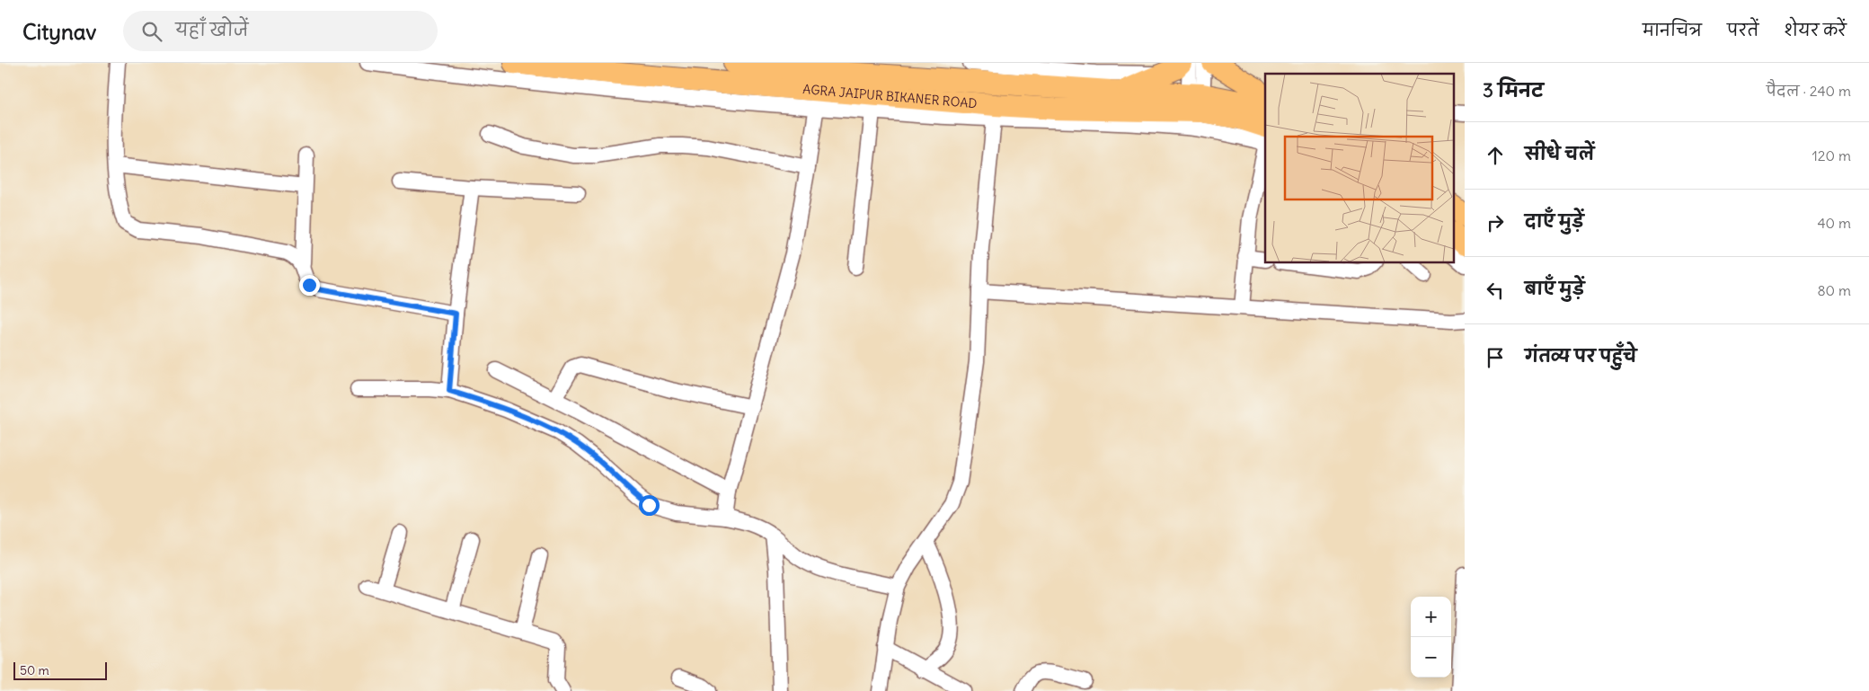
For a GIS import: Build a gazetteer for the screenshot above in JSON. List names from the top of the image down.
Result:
{
  "streets": {
    "highway": ["AGRA JAIPUR BIKANER ROAD"]
  },
  "scale_bar": "50 m",
  "page": {
    "header": "Citynav",
    "search": "यहाँ खोजें",
    "nav": ["मानचित्र", "परतें", "शेयर करें"],
    "heading": ["3 मिनट", "पैदल · 240 m"],
    "list": [
      ["सीधे चलें", "120 m"],
      ["दाएँ मुड़ें", "40 m"],
      ["बाएँ मुड़ें", "80 m"],
      "गंतव्य पर पहुँचे"
    ],
    "map_buttons": ["+", "−"],
    "scale": "50 m"
  }
}
